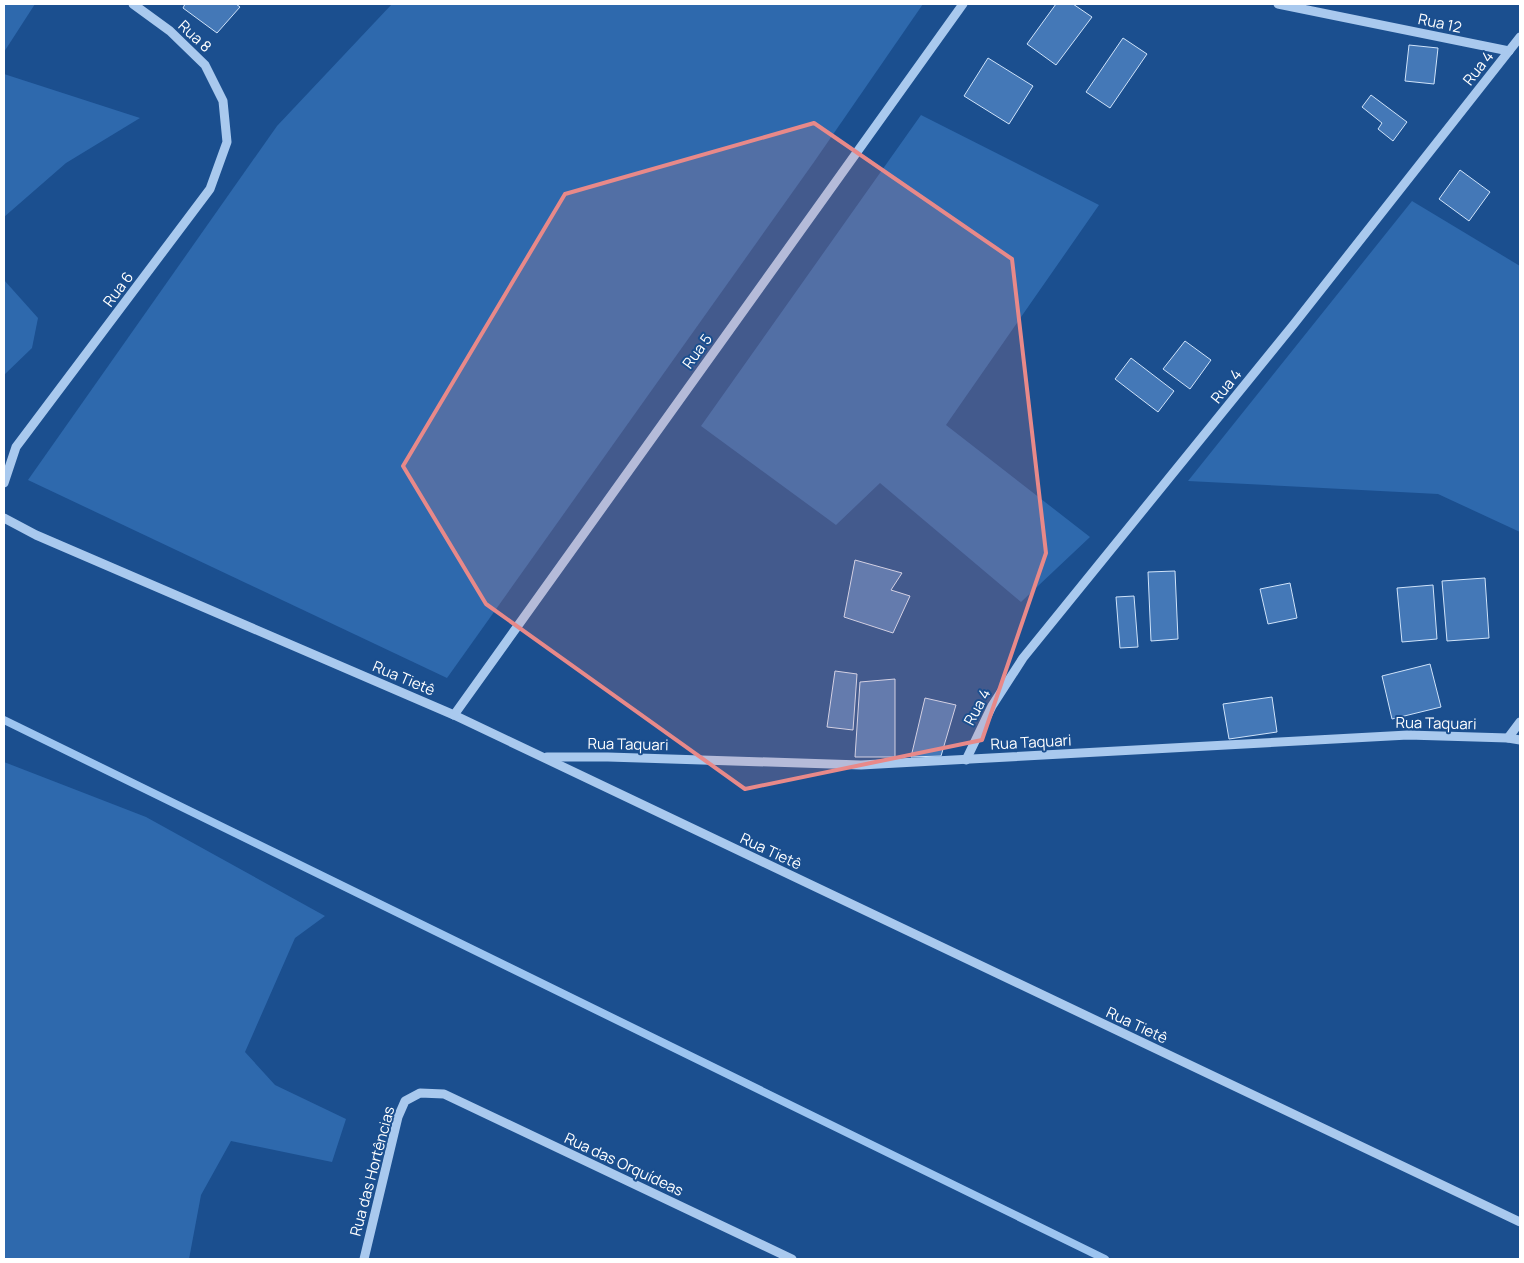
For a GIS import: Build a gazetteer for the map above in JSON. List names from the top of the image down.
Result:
{
  "streets": {
    "street": [
      "Rua 12",
      "Rua 8",
      "Rua 4",
      "Rua 6",
      "Rua 5",
      "Rua Tietê",
      "Rua Taquari",
      "Rua das Orquídeas",
      "Rua das Hortências"
    ]
  },
  "crossings": [
    ["Rua 12", "Rua 4"],
    ["Rua 8", "Rua 6"],
    ["Rua 4", "Rua Taquari"],
    ["Rua 5", "Rua Tietê"],
    ["Rua Tietê", "Rua Taquari"],
    ["Rua das Orquídeas", "Rua das Hortências"]
  ]
}
